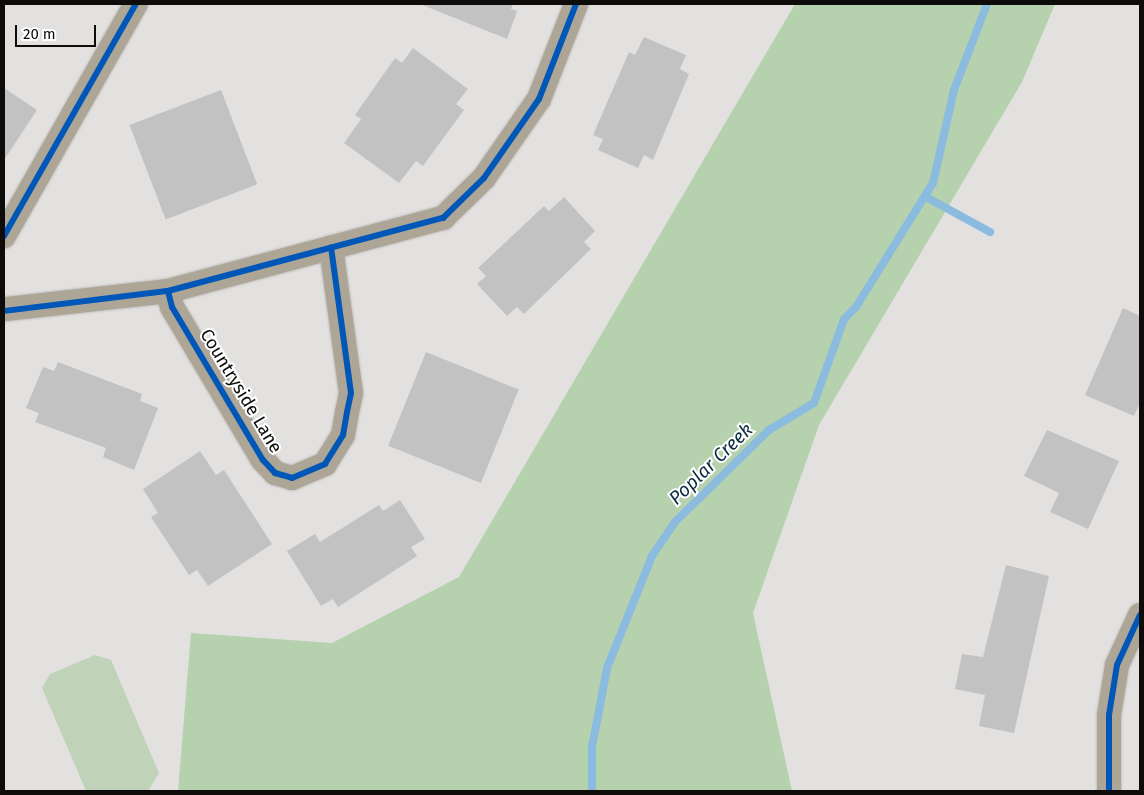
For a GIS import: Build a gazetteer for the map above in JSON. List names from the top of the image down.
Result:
{
  "streets": {
    "street": ["Countryside Lane"]
  },
  "water": ["Poplar Creek"],
  "scale_bar": "20 m"
}
